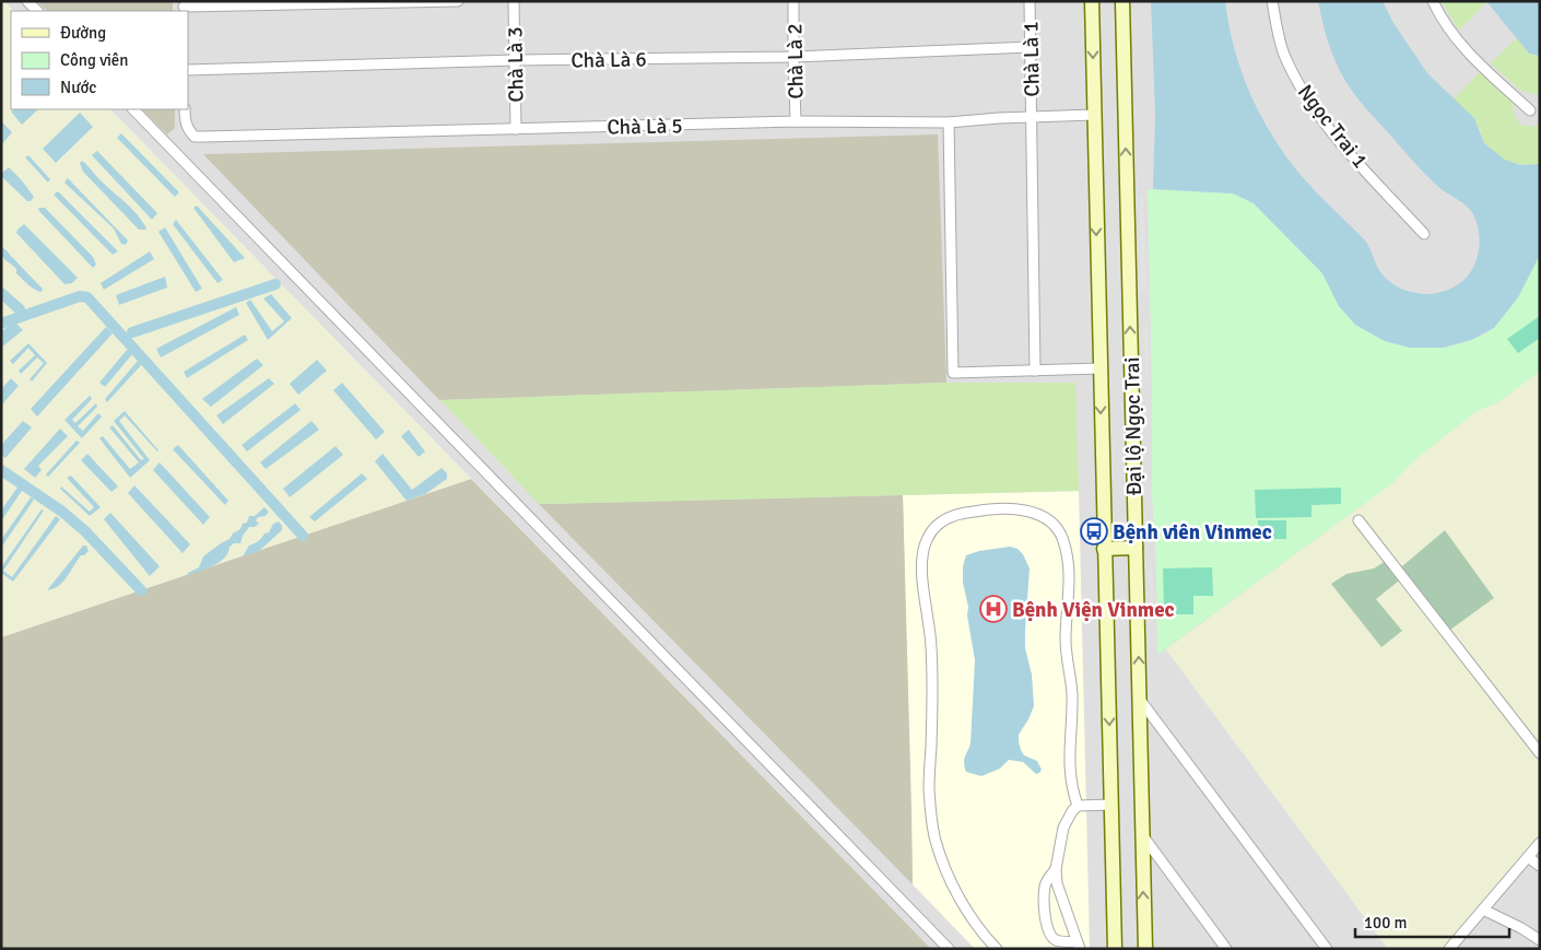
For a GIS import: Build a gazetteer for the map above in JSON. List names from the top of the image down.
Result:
{
  "streets": {
    "main road": ["Đại lộ Ngọc Trai"],
    "street": [
      "Chà Là 6",
      "Chà Là 1",
      "Chà Là 2",
      "Chà Là 3",
      "Chà Là 5",
      "Ngọc Trai 1"
    ]
  },
  "crossings": [
    ["Chà Là 6", "Chà Là 1"],
    ["Chà Là 6", "Chà Là 2"],
    ["Chà Là 6", "Chà Là 3"],
    ["Chà Là 1", "Chà Là 5"],
    ["Chà Là 2", "Chà Là 5"],
    ["Chà Là 3", "Chà Là 5"],
    ["Chà Là 5", "Đại lộ Ngọc Trai"]
  ],
  "places": {
    "bus stop": ["Bệnh viên Vinmec"],
    "hospital": ["Bệnh Viện Vinmec"]
  },
  "legend": ["Đường", "Công viên", "Nước"],
  "scale_bar": "100 m"
}
